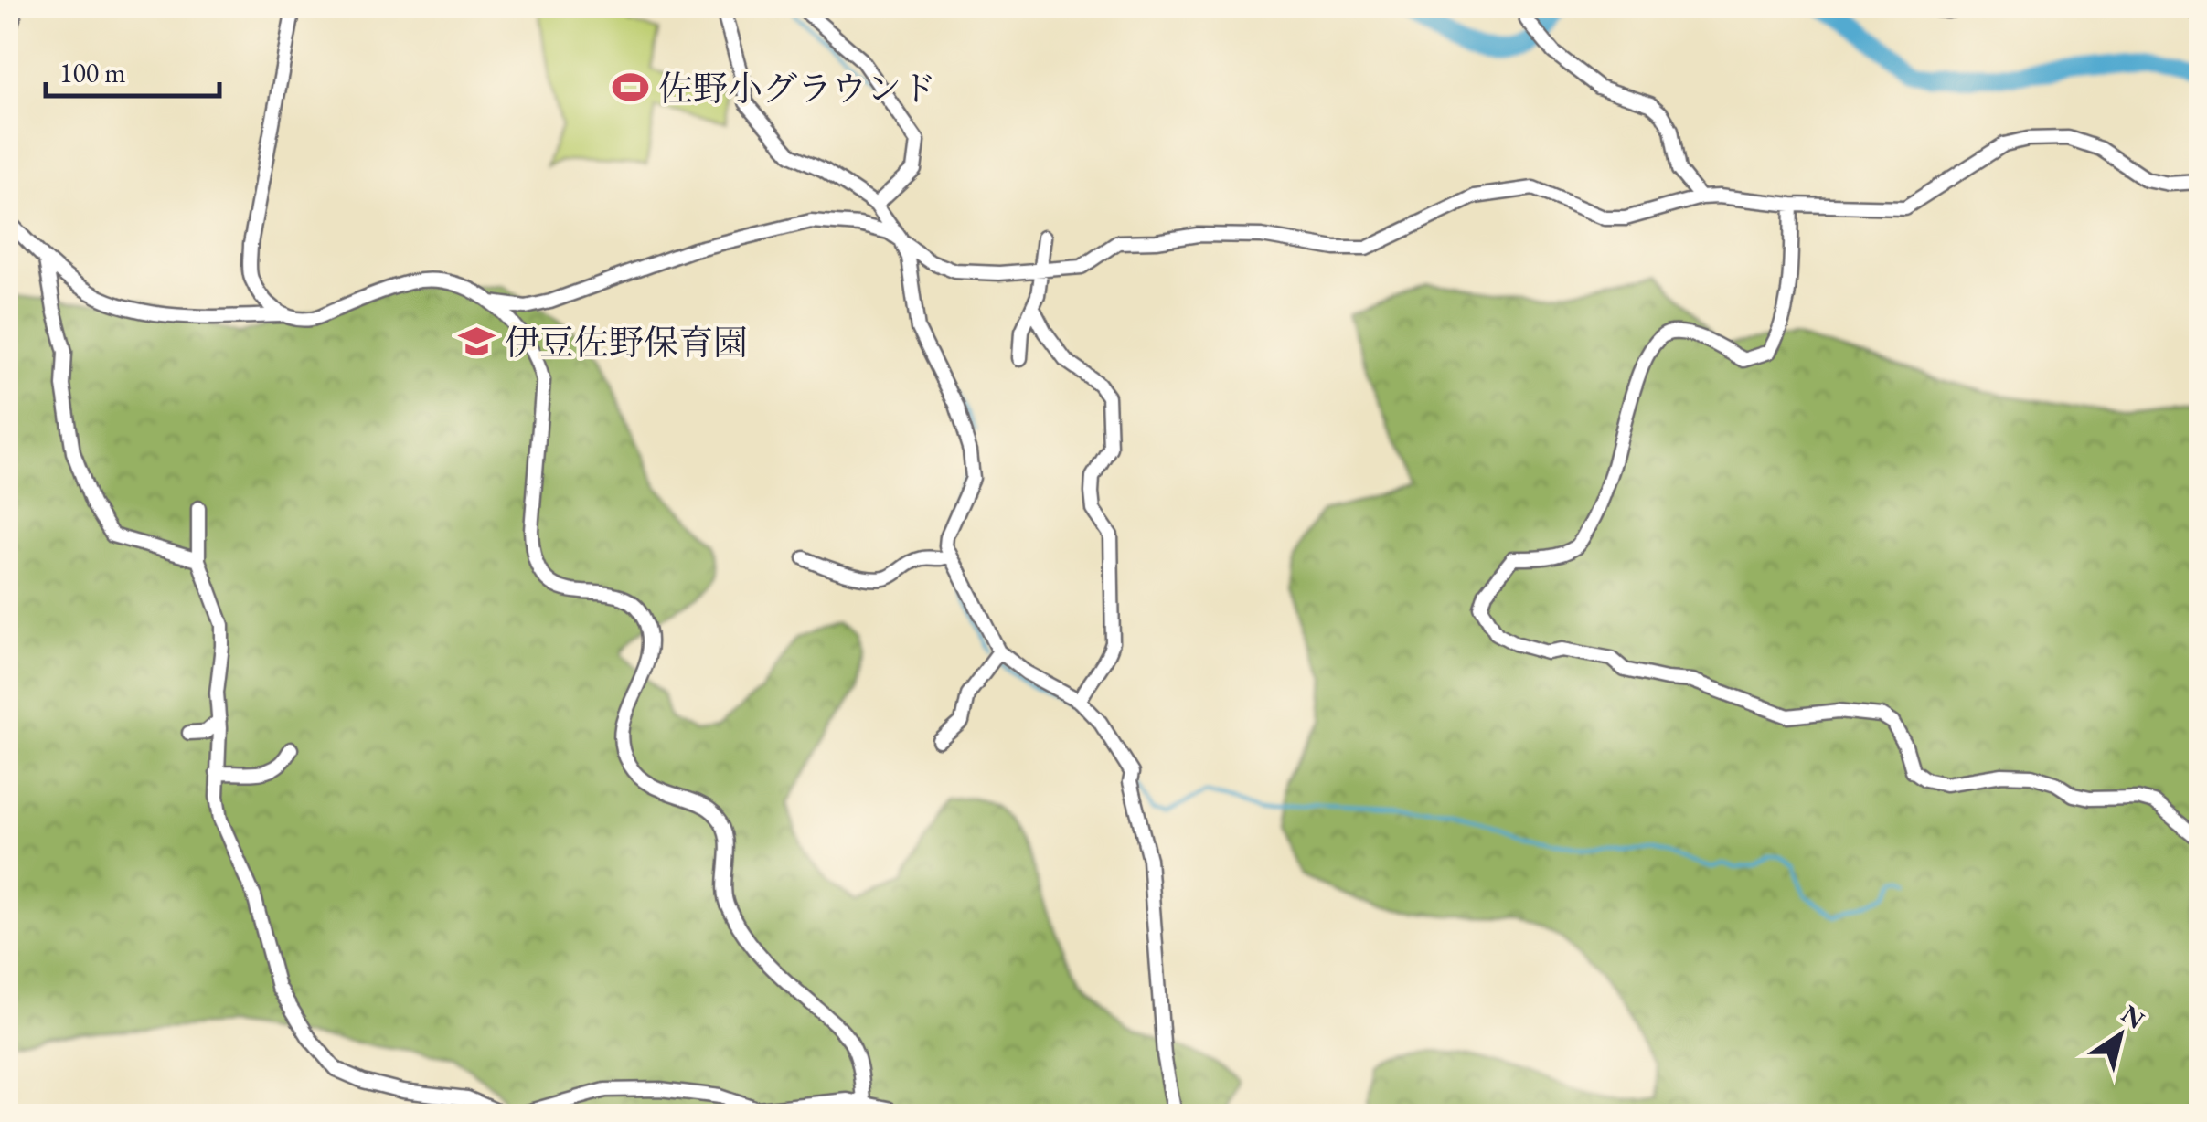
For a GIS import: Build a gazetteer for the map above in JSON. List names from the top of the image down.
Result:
{
  "places": {
    "sports": ["佐野小グラウンド"],
    "school or university": ["伊豆佐野保育園"]
  },
  "scale_bar": "100 m",
  "north": "top right"
}
